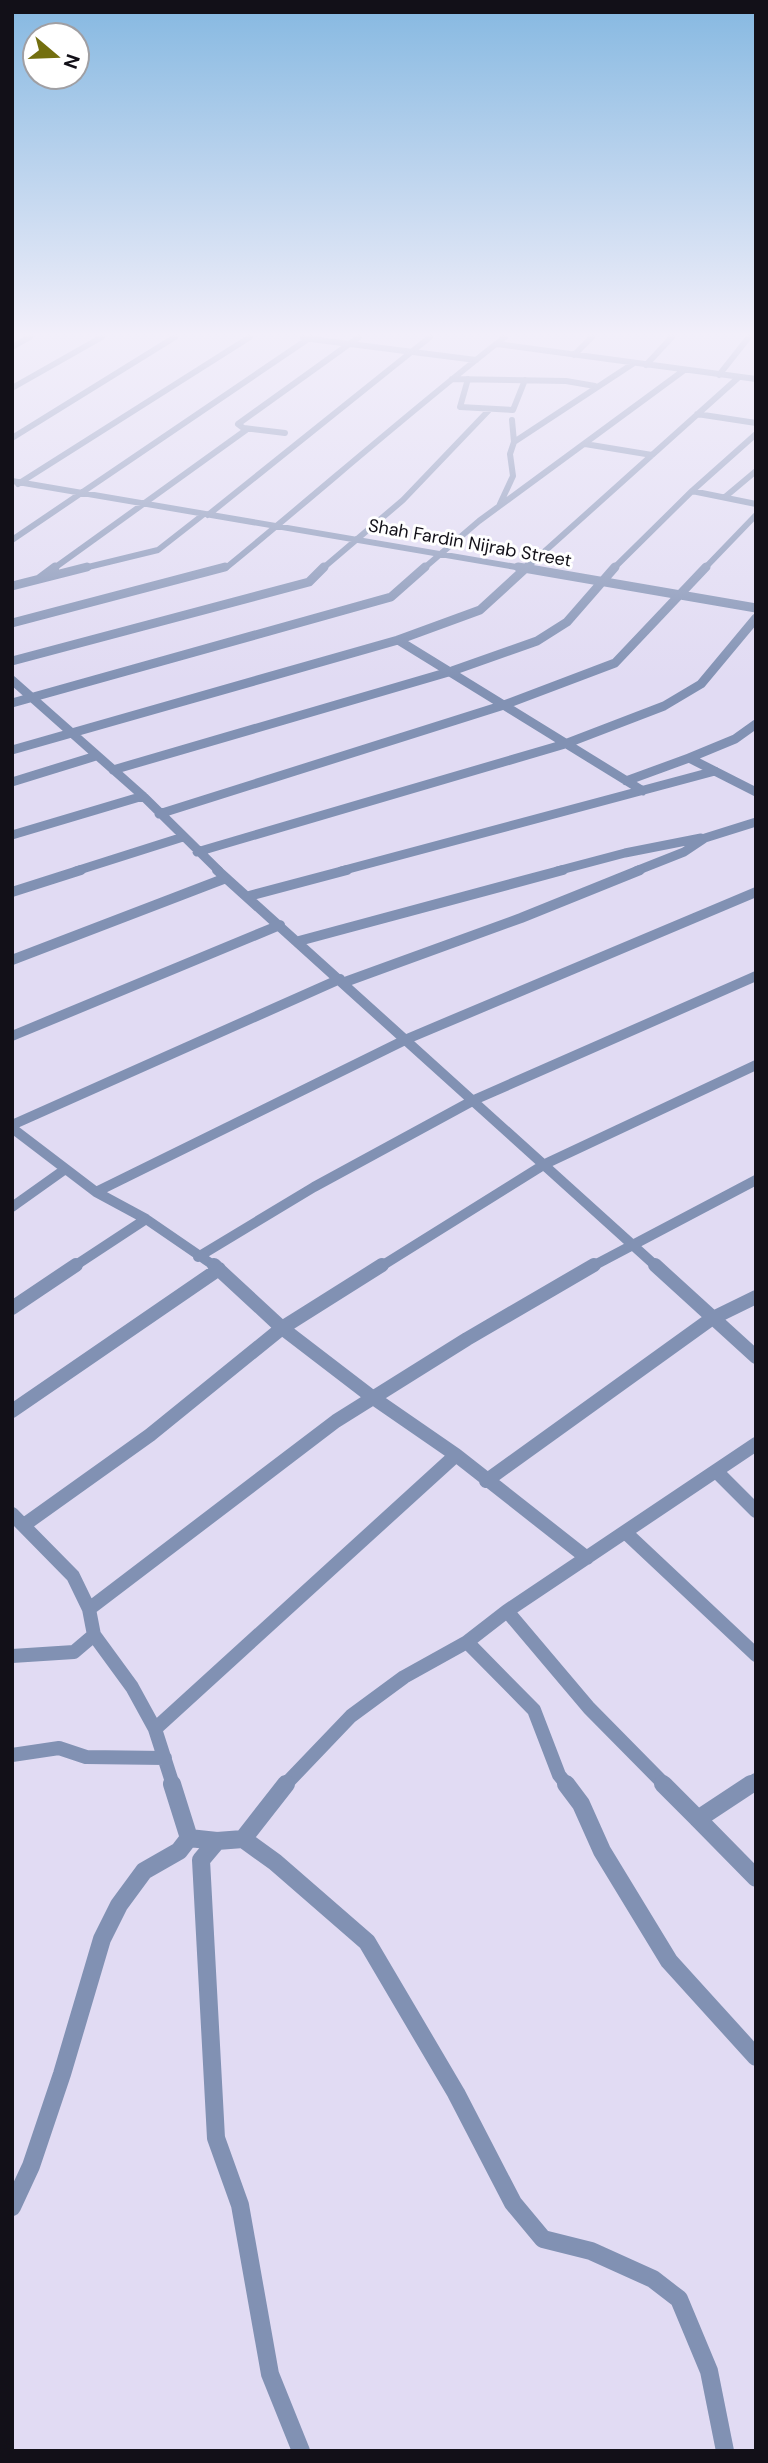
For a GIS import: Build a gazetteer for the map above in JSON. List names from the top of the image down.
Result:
{
  "streets": {
    "street": ["Shah Fardin Nijrab Street"]
  },
  "north": "right"
}
